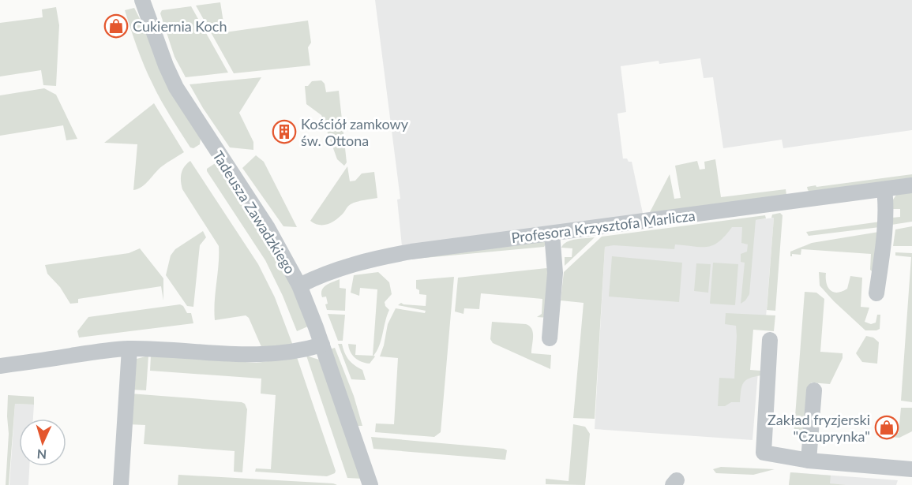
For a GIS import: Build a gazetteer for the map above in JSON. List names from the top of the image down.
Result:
{
  "streets": {
    "street": ["Tadeusza Zawadzkiego", "Profesora Krzysztofa Marlicza"]
  },
  "crossings": [
    ["Tadeusza Zawadzkiego", "Profesora Krzysztofa Marlicza"]
  ],
  "places": {
    "shop": ["Cukiernia Koch", "Zakład fryzjerski \"Czuprynka\""],
    "building": ["Kościół zamkowy św. Ottona"]
  },
  "north": "bottom"
}
